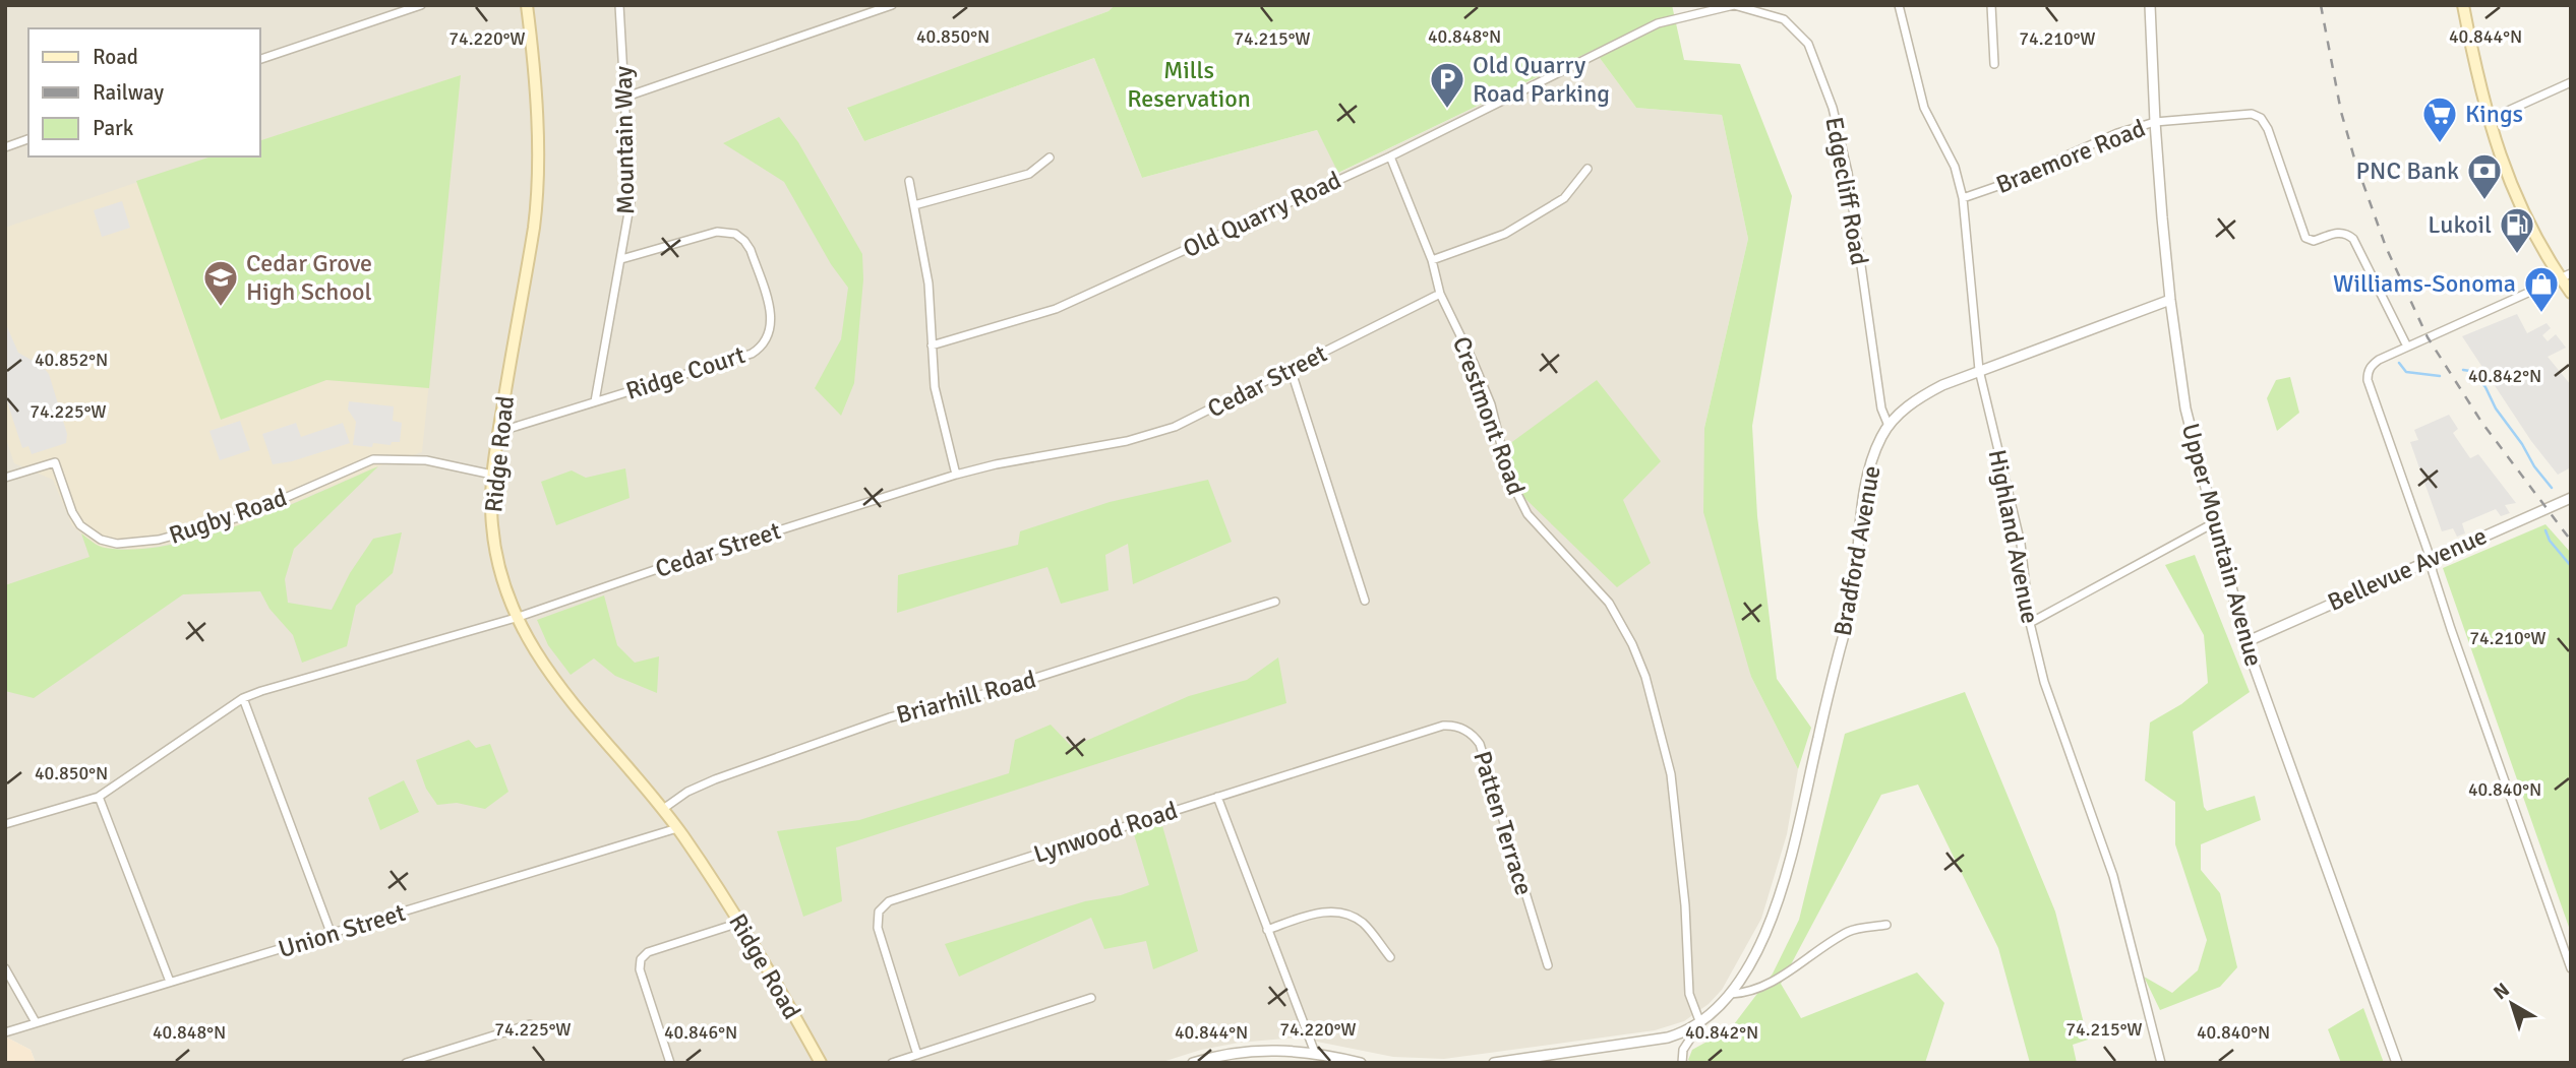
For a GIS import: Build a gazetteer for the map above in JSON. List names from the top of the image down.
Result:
{
  "streets": {
    "main road": ["Ridge Road"],
    "street": [
      "Mountain Way",
      "Braemore Road",
      "Edgecliff Road",
      "Old Quarry Road",
      "Ridge Court",
      "Cedar Street",
      "Crestmont Road",
      "Rugby Road",
      "Highland Avenue",
      "Upper Mountain Avenue",
      "Bradford Avenue",
      "Bellevue Avenue",
      "Briarhill Road",
      "Patten Terrace",
      "Lynwood Road",
      "Union Street"
    ]
  },
  "crossings": [
    ["Mountain Way", "Ridge Court"],
    ["Braemore Road", "Highland Avenue"],
    ["Braemore Road", "Upper Mountain Avenue"],
    ["Edgecliff Road", "Old Quarry Road"],
    ["Edgecliff Road", "Bradford Avenue"],
    ["Old Quarry Road", "Crestmont Road"],
    ["Ridge Court", "Ridge Road"],
    ["Cedar Street", "Crestmont Road"],
    ["Cedar Street", "Ridge Road"],
    ["Crestmont Road", "Bradford Avenue"],
    ["Ridge Road", "Rugby Road"],
    ["Ridge Road", "Briarhill Road"],
    ["Ridge Road", "Union Street"],
    ["Highland Avenue", "Bradford Avenue"],
    ["Upper Mountain Avenue", "Bradford Avenue"],
    ["Upper Mountain Avenue", "Bellevue Avenue"],
    ["Patten Terrace", "Lynwood Road"]
  ],
  "parks": ["Mills Reservation"],
  "places": {
    "parking": ["Old Quarry Road Parking"],
    "supermarket": ["Kings"],
    "bank": ["PNC Bank"],
    "fuel station": ["Lukoil"],
    "school or university": ["Cedar Grove High School"],
    "shop": ["Williams-Sonoma"]
  },
  "legend": ["Road", "Railway", "Park"],
  "north": "top left",
  "coordinates": [
    "40.850°N",
    "40.848°N",
    "40.844°N",
    "74.210°W",
    "74.220°W",
    "74.215°W",
    "40.852°N",
    "40.842°N",
    "74.225°W",
    "40.840°N",
    "40.846°N"
  ]
}
